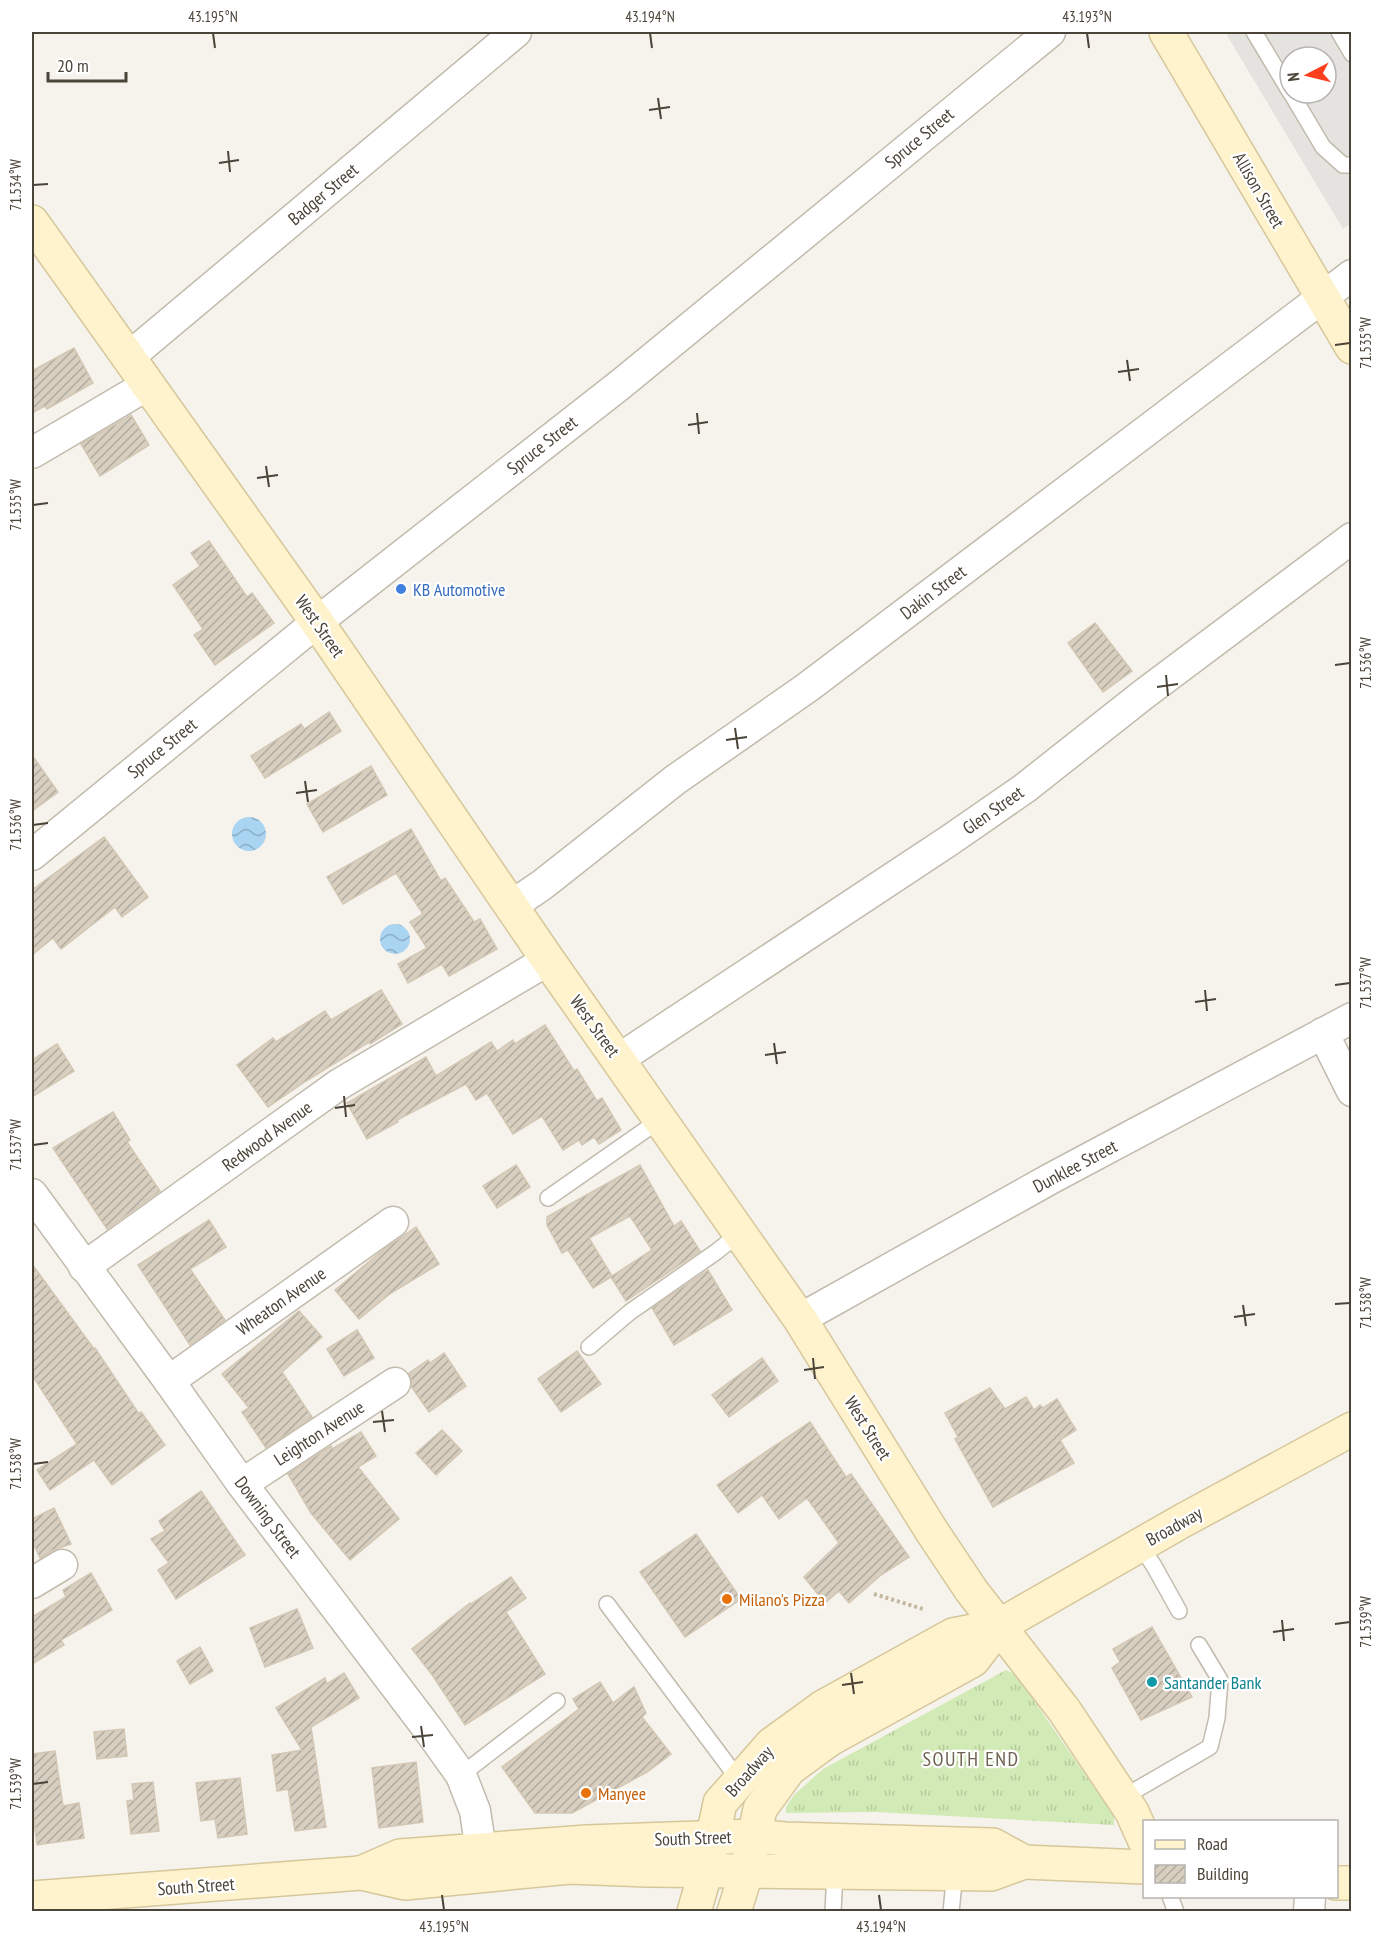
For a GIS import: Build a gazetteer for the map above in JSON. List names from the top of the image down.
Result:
{
  "streets": {
    "street": [
      "Spruce Street",
      "Allison Street",
      "Badger Street",
      "Dakin Street",
      "West Street",
      "Glen Street",
      "Redwood Avenue",
      "Dunklee Street",
      "Wheaton Avenue",
      "Leighton Avenue",
      "Downing Street",
      "Broadway",
      "South Street"
    ]
  },
  "crossings": [
    ["Spruce Street", "West Street"],
    ["Allison Street", "Dakin Street"],
    ["Badger Street", "West Street"],
    ["Dakin Street", "West Street"],
    ["West Street", "Glen Street"],
    ["West Street", "Redwood Avenue"],
    ["West Street", "Dunklee Street"],
    ["West Street", "Broadway"],
    ["Redwood Avenue", "Downing Street"],
    ["Wheaton Avenue", "Downing Street"],
    ["Leighton Avenue", "Downing Street"],
    ["Downing Street", "South Street"],
    ["Broadway", "South Street"]
  ],
  "districts": ["SOUTH END"],
  "places": [
    "KB Automotive",
    "Milano's Pizza",
    "Santander Bank",
    "Manyee"
  ],
  "legend": ["Road", "Building"],
  "scale_bar": "20 m",
  "north": "left",
  "coordinates": [
    "43.195°N",
    "43.194°N",
    "43.193°N",
    "71.534°W",
    "71.535°W",
    "71.536°W",
    "71.537°W",
    "71.538°W",
    "71.539°W"
  ]
}
